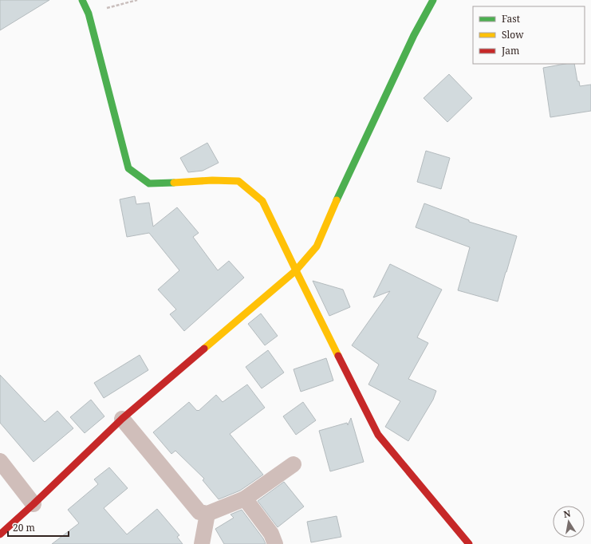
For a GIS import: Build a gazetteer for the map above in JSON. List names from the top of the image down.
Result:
{
  "legend": ["Fast", "Slow", "Jam"],
  "scale_bar": "20 m",
  "north": "top"
}
